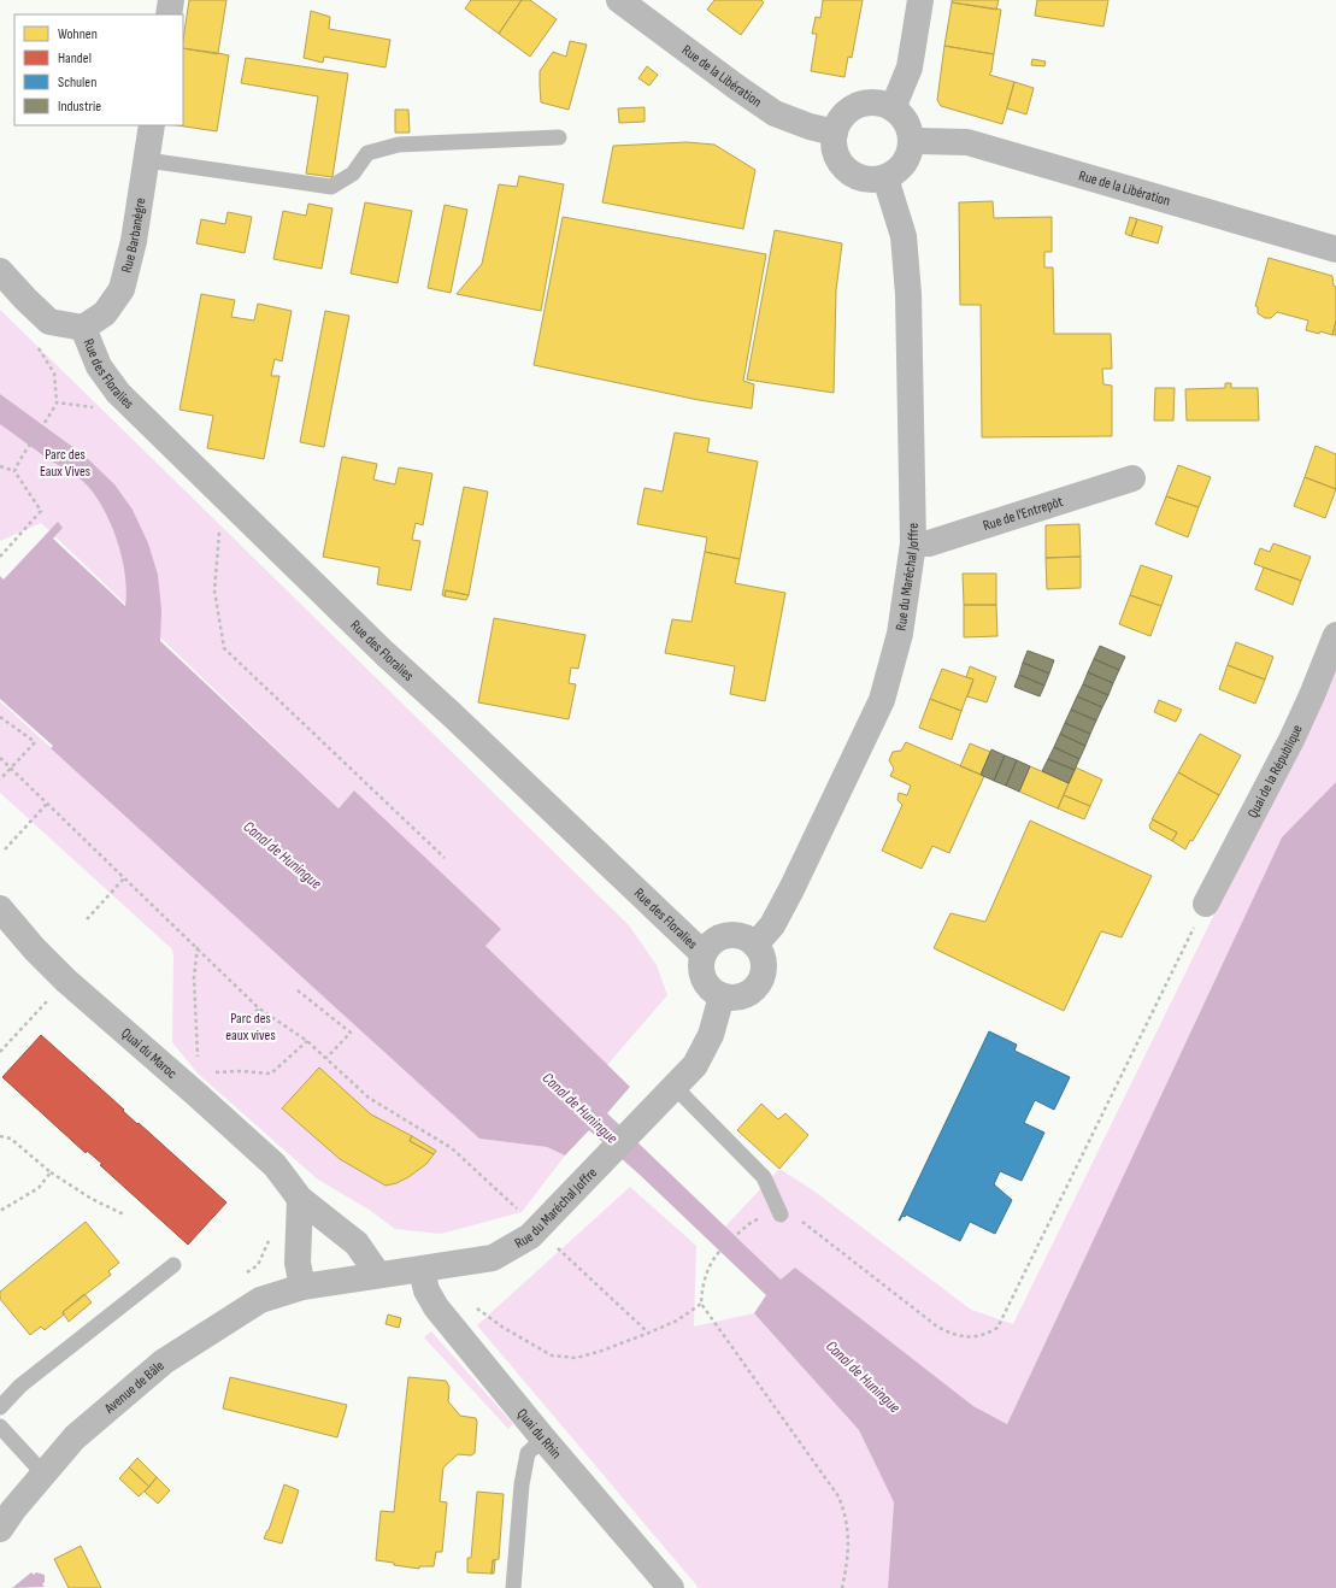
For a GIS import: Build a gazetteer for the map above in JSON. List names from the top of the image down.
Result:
{
  "streets": {
    "street": [
      "Rue de la Libération",
      "Rue Barbanègre",
      "Rue des Floralies",
      "Rue de l'Entrepôt",
      "Rue du Maréchal Joffre",
      "Quai de la République",
      "Quai du Maroc",
      "Avenue de Bâle",
      "Quai du Rhin"
    ]
  },
  "crossings": [
    ["Rue de la Libération", "Rue du Maréchal Joffre"],
    ["Rue Barbanègre", "Rue des Floralies"],
    ["Rue des Floralies", "Rue du Maréchal Joffre"],
    ["Rue de l'Entrepôt", "Rue du Maréchal Joffre"],
    ["Rue du Maréchal Joffre", "Quai du Maroc"],
    ["Rue du Maréchal Joffre", "Avenue de Bâle"],
    ["Rue du Maréchal Joffre", "Quai du Rhin"]
  ],
  "water": ["Canal de Huningue"],
  "parks": ["Parc des Eaux Vives", "Parc des eaux vives"],
  "legend": [
    "Wohnen",
    "Handel",
    "Schulen",
    "Industrie"
  ]
}
